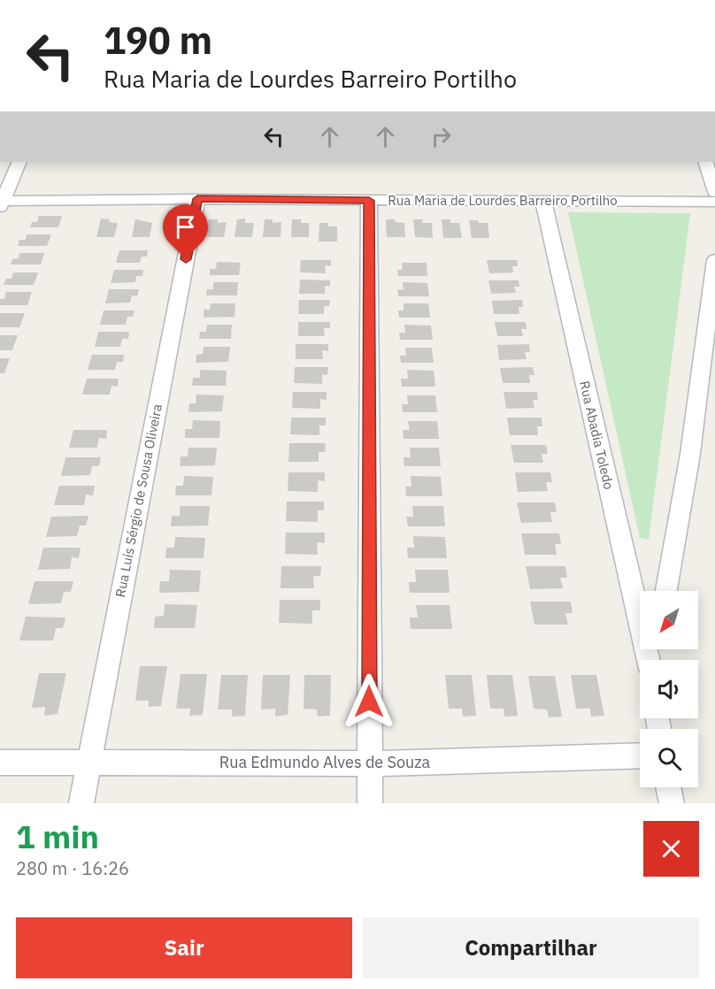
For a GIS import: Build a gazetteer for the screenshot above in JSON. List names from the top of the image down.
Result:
{
  "streets": {
    "street": [
      "Rua Maria de Lourdes Barreiro Portilho",
      "Rua Abadia Toledo",
      "Rua Luís Sérgio de Sousa Oliveira",
      "Rua Edmundo Alves de Souza"
    ]
  },
  "crossings": [
    ["Rua Maria de Lourdes Barreiro Portilho", "Rua Abadia Toledo"],
    ["Rua Maria de Lourdes Barreiro Portilho", "Rua Luís Sérgio de Sousa Oliveira"],
    ["Rua Luís Sérgio de Sousa Oliveira", "Rua Edmundo Alves de Souza"]
  ],
  "north": "bottom left",
  "page": {
    "turn": ["190 m", "Rua Maria de Lourdes Barreiro Portilho"],
    "heading": ["1 min", "280 m · 16:26"],
    "buttons": ["Sair", "Compartilhar"]
  }
}
